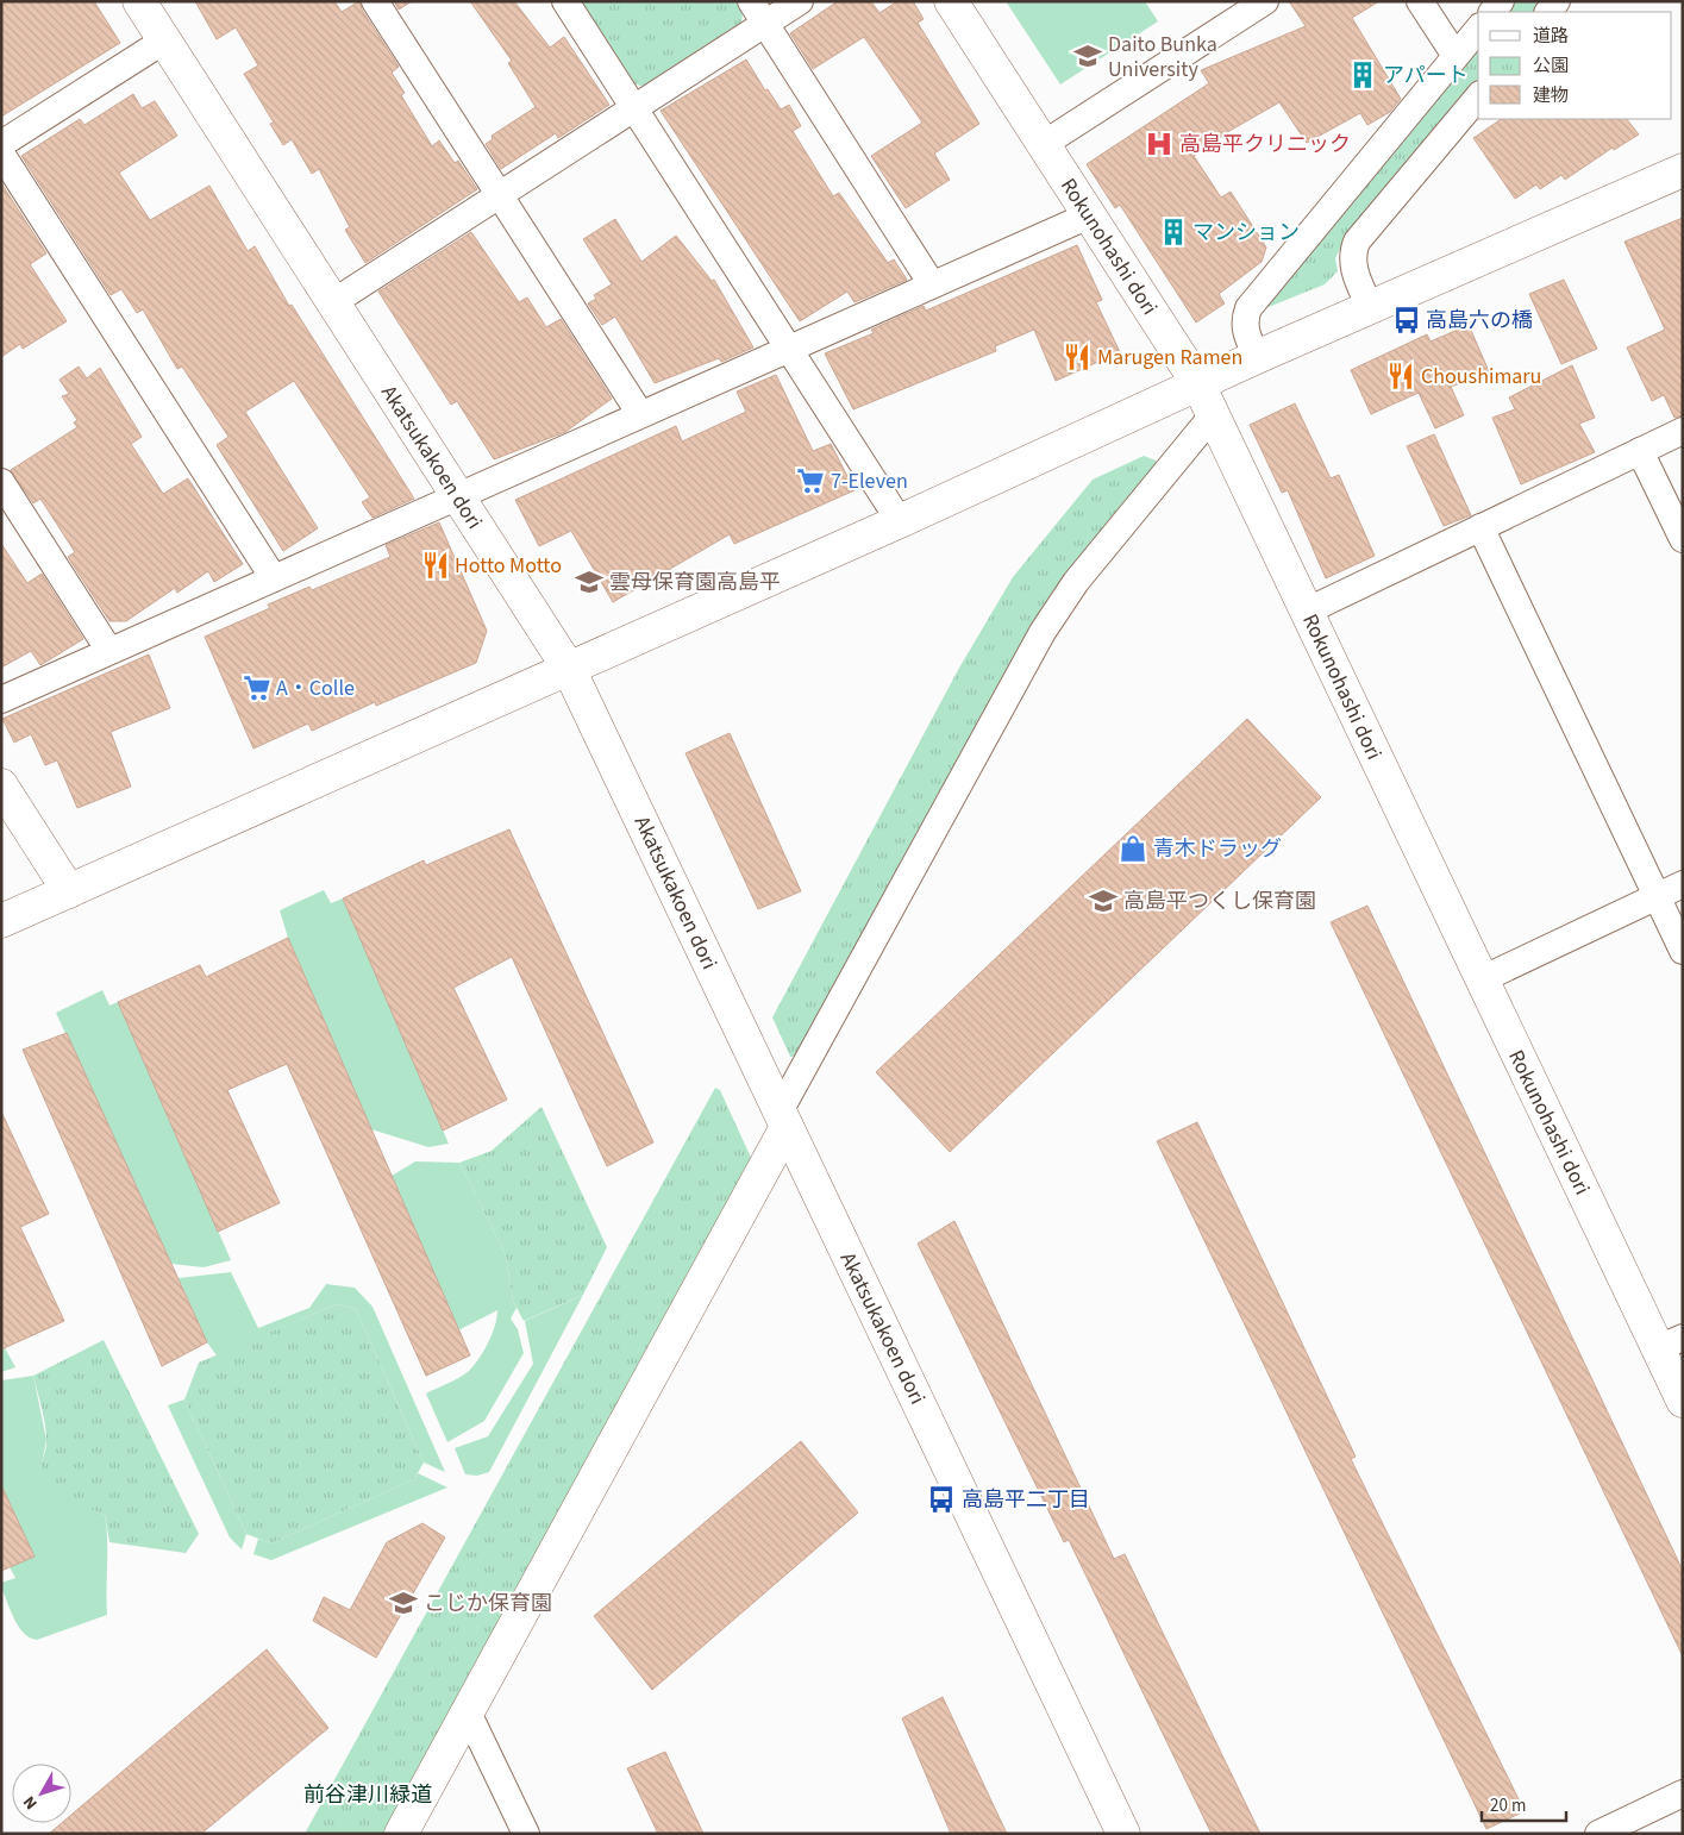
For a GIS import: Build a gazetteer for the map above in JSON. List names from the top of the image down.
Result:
{
  "streets": {
    "street": ["Rokunohashi dori", "Akatsukakoen dori"]
  },
  "parks": ["前谷津川緑道"],
  "places": {
    "school or university": [
      "Daito Bunka University",
      "雲母保育園高島平",
      "高島平つくし保育園",
      "こじか保育園"
    ],
    "building": ["アパート", "マンション"],
    "hospital": ["高島平クリニック"],
    "bus stop": ["高島六の橋", "高島平二丁目"],
    "restaurant": ["Marugen Ramen", "Choushimaru", "Hotto Motto"],
    "supermarket": ["7-Eleven", "A・Colle"],
    "shop": ["青木ドラッグ"]
  },
  "legend": ["道路", "公園", "建物"],
  "scale_bar": "20 m",
  "north": "bottom left"
}
